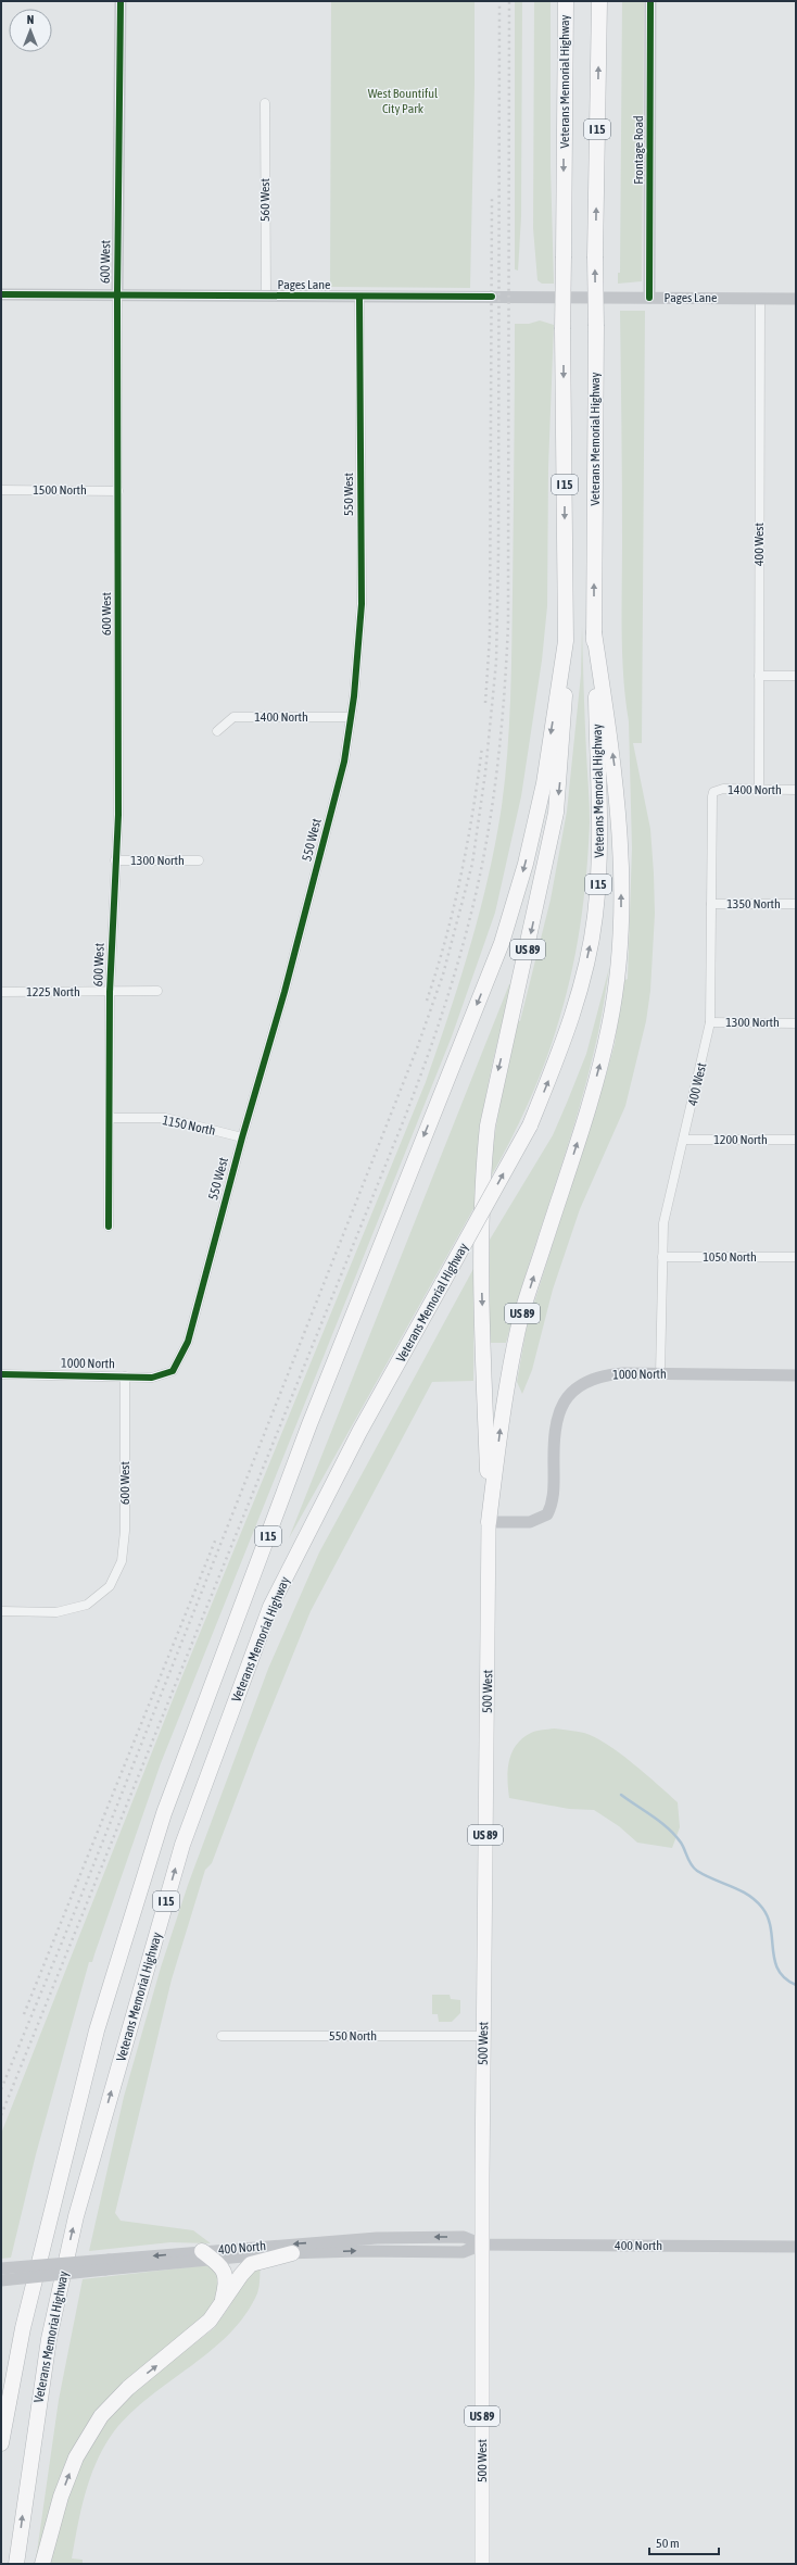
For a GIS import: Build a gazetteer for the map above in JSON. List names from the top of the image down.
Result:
{
  "streets": {
    "highway": ["Veterans Memorial Highway", "I 15", "US 89"],
    "main road": ["500 West"],
    "street": [
      "Frontage Road",
      "560 West",
      "600 West",
      "Pages Lane",
      "1500 North",
      "550 West",
      "400 West",
      "1400 North",
      "1300 North",
      "1350 North",
      "1225 North",
      "1150 North",
      "1200 North",
      "1050 North",
      "1000 North",
      "550 North",
      "400 North"
    ]
  },
  "crossings": [
    ["Veterans Memorial Highway", "US 89"],
    ["Frontage Road", "Pages Lane"],
    ["560 West", "Pages Lane"],
    ["600 West", "Pages Lane"],
    ["600 West", "1500 North"],
    ["600 West", "1300 North"],
    ["600 West", "1225 North"],
    ["600 West", "1150 North"],
    ["600 West", "1000 North"],
    ["Pages Lane", "550 West"],
    ["Pages Lane", "400 West"],
    ["550 West", "1400 North"],
    ["550 West", "1150 North"],
    ["550 West", "1000 North"],
    ["400 West", "1400 North"],
    ["400 West", "1300 North"],
    ["400 West", "1350 North"],
    ["400 West", "1200 North"],
    ["400 West", "1050 North"],
    ["400 West", "1000 North"],
    ["US 89", "1000 North"],
    ["US 89", "500 West"],
    ["1000 North", "500 West"],
    ["500 West", "550 North"],
    ["500 West", "400 North"]
  ],
  "parks": ["West Bountiful City Park"],
  "scale_bar": "50 m",
  "north": "top"
}
